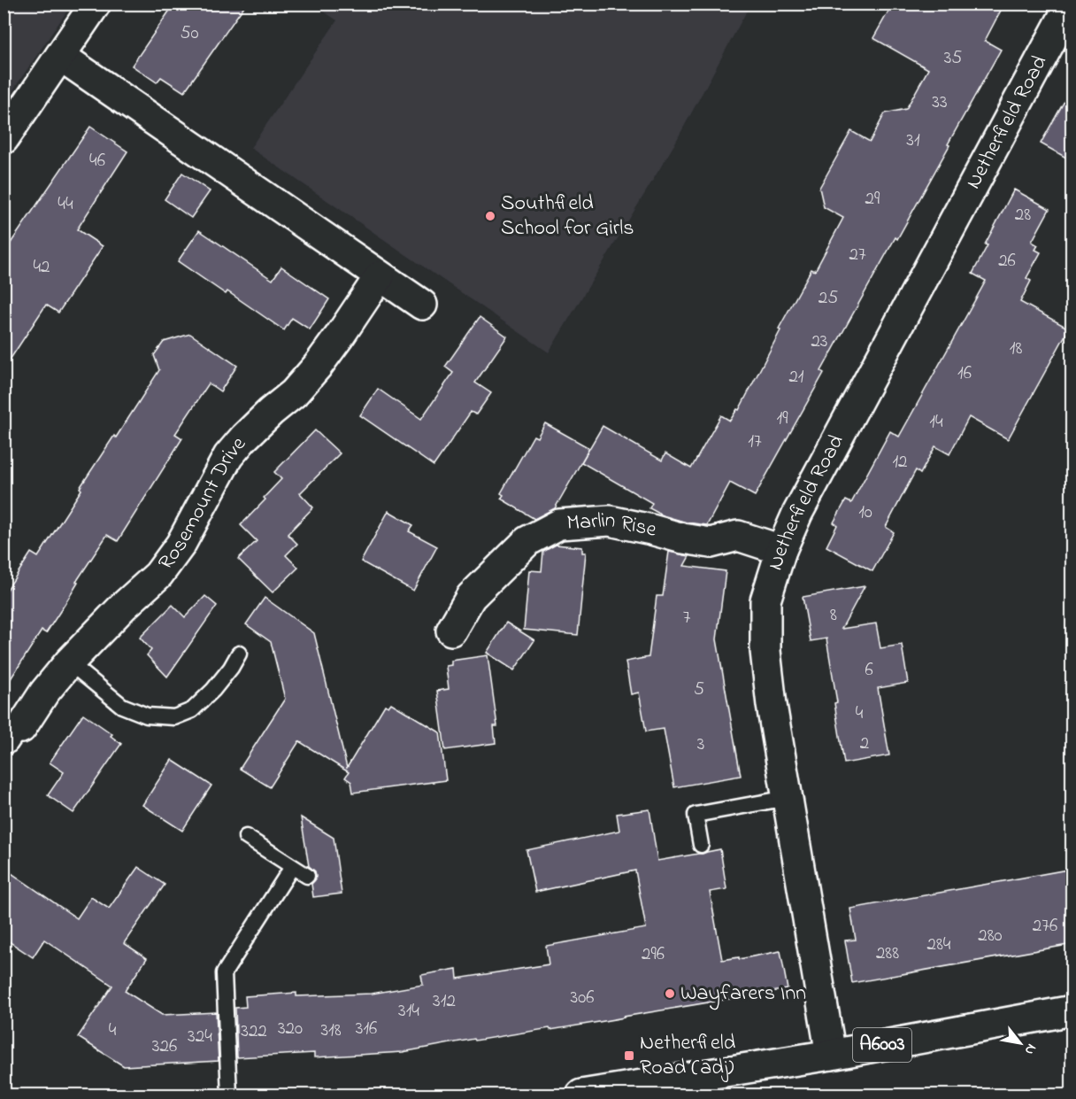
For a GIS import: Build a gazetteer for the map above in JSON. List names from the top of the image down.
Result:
{
  "streets": {
    "street": [
      "Netherfield Road",
      "Rosemount Drive",
      "Marlin Rise",
      "A6003"
    ]
  },
  "crossings": [
    ["Netherfield Road", "Marlin Rise"],
    ["Netherfield Road", "A6003"]
  ],
  "places": {
    "other": ["Southfield School for Girls", "Wayfarers Inn"],
    "transit": ["Netherfield Road (adj)"]
  },
  "house_numbers": [
    "50",
    "35",
    "33",
    "31",
    "46",
    "29",
    "44",
    "28",
    "27",
    "26",
    "42",
    "25",
    "23",
    "18",
    "16",
    "21",
    "19",
    "14",
    "17",
    "12",
    "10",
    "8",
    "7",
    "6",
    "5",
    "4",
    "2",
    "3",
    "276",
    "280",
    "284",
    "288",
    "296",
    "306",
    "312",
    "314",
    "320",
    "316",
    "4",
    "318",
    "322",
    "324",
    "326"
  ],
  "north": "bottom right"
}
